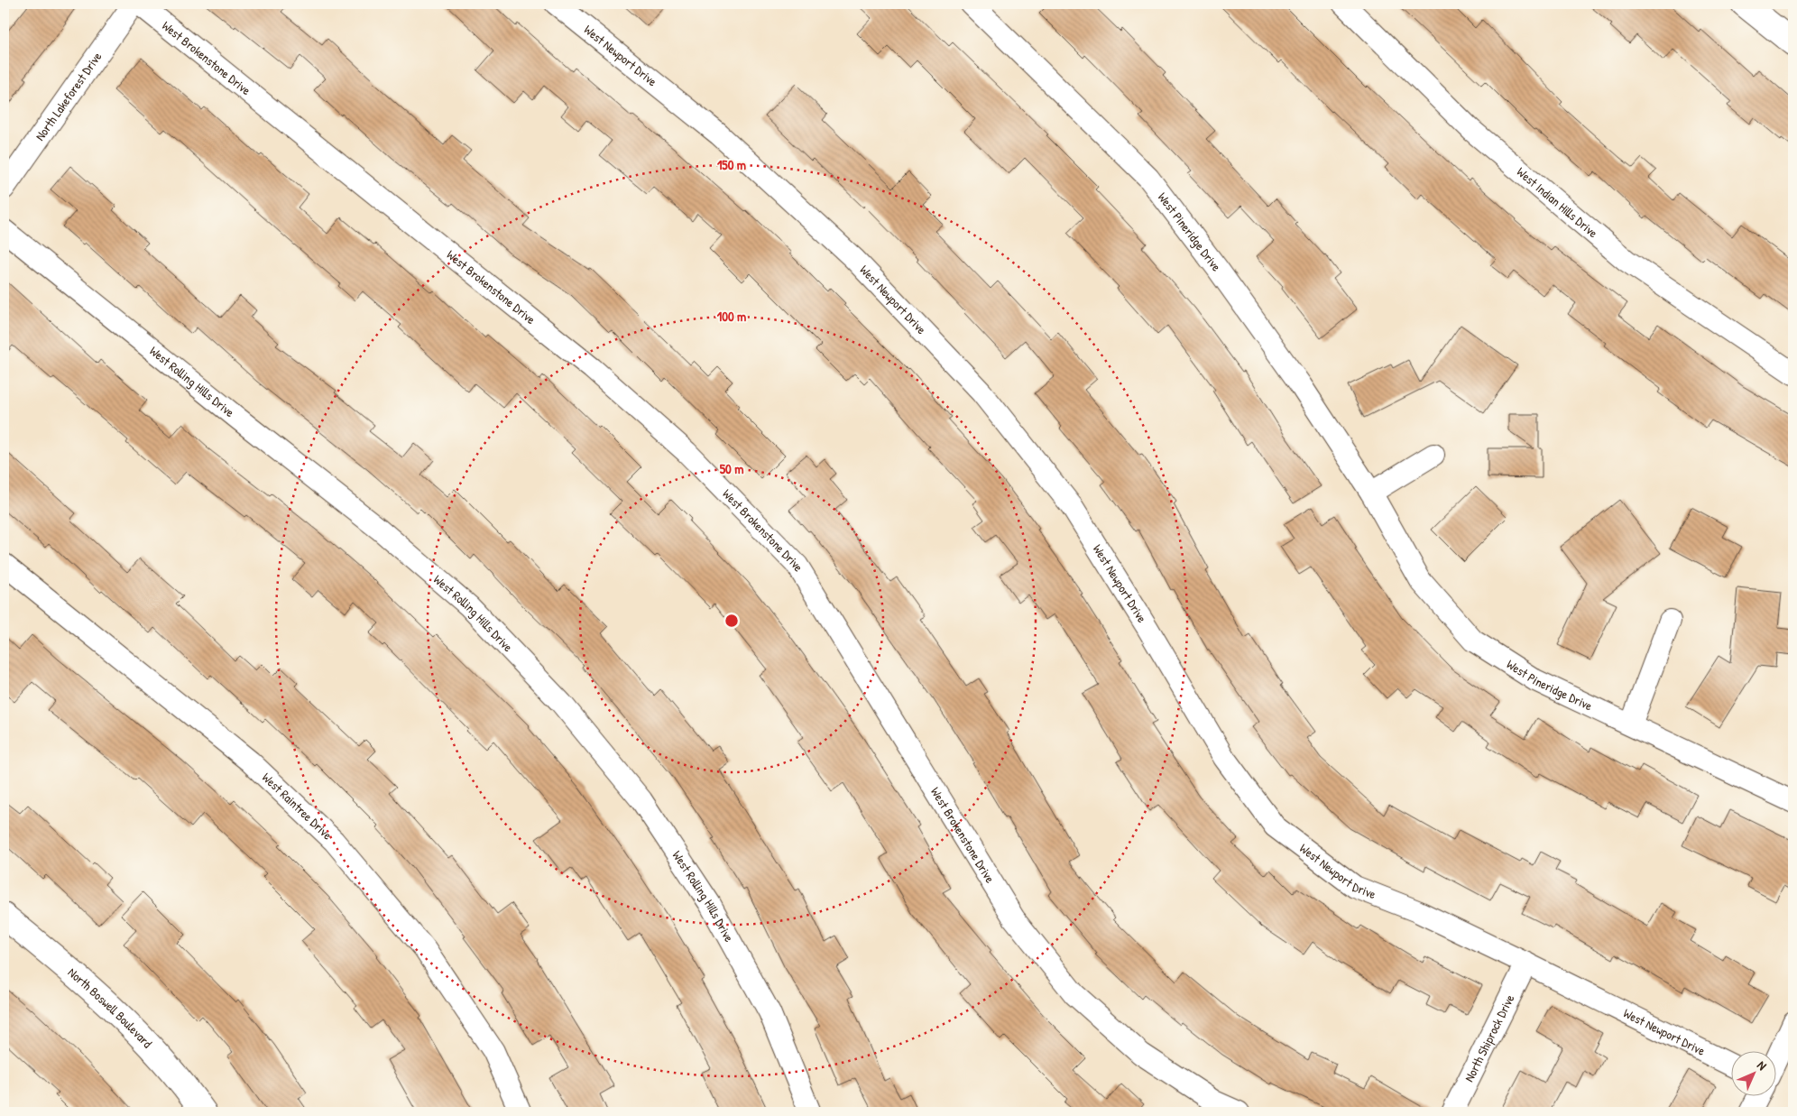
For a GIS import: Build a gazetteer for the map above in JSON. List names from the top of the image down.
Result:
{
  "streets": {
    "street": [
      "West Newport Drive",
      "West Brokenstone Drive",
      "North Lakeforest Drive",
      "West Indian Hills Drive",
      "West Pineridge Drive",
      "West Rolling Hills Drive",
      "West Raintree Drive",
      "North Boswell Boulevard",
      "North Shiprock Drive"
    ]
  },
  "crossings": [
    ["West Newport Drive", "North Shiprock Drive"]
  ],
  "north": "top right",
  "rings": ["150 m", "100 m", "50 m"]
}
